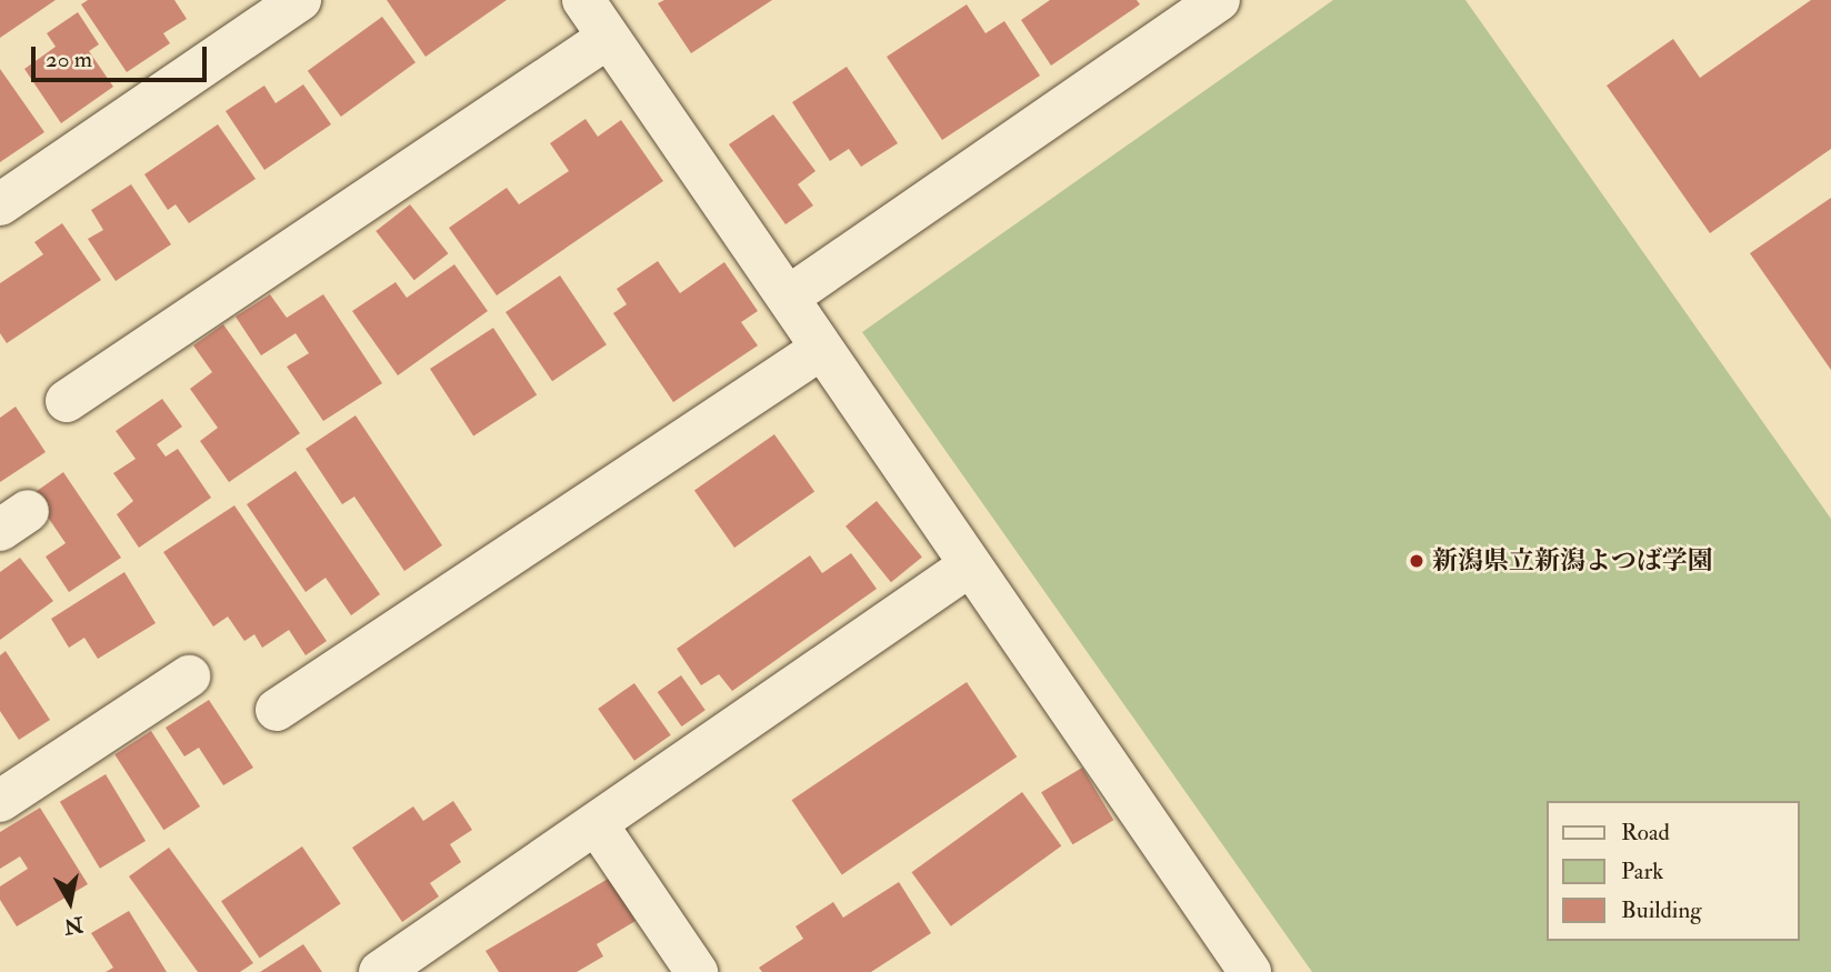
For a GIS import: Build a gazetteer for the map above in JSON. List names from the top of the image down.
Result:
{
  "places": ["新潟県立新潟よつば学園"],
  "legend": ["Road", "Park", "Building"],
  "scale_bar": "20 m",
  "north": "bottom"
}
